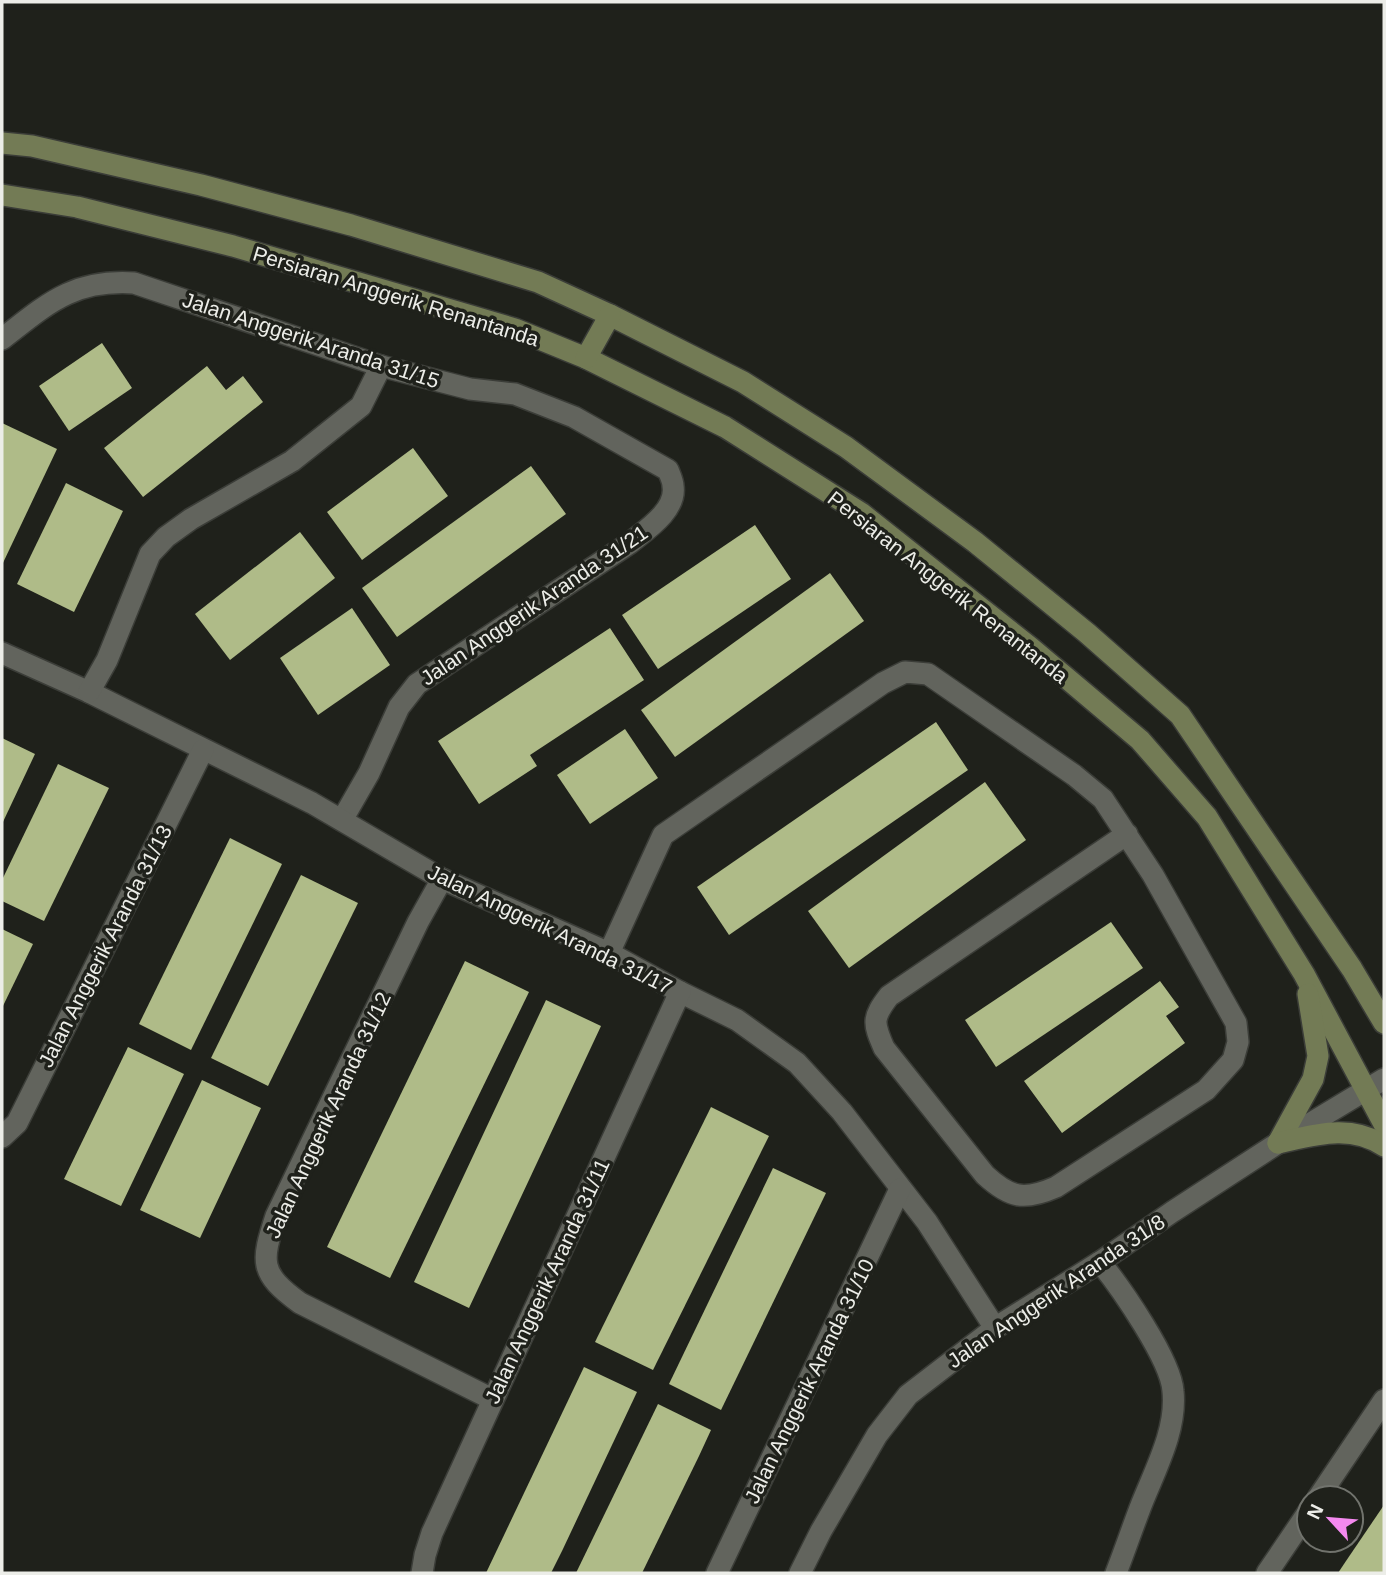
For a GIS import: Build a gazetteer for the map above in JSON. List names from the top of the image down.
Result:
{
  "streets": {
    "main road": ["Persiaran Anggerik Renantanda"],
    "street": [
      "Jalan Anggerik Aranda 31/15",
      "Jalan Anggerik Aranda 31/21",
      "Jalan Anggerik Aranda 31/17",
      "Jalan Anggerik Aranda 31/13",
      "Jalan Anggerik Aranda 31/12",
      "Jalan Anggerik Aranda 31/11",
      "Jalan Anggerik Aranda 31/8",
      "Jalan Anggerik Aranda 31/10"
    ]
  },
  "crossings": [
    ["Persiaran Anggerik Renantanda", "Jalan Anggerik Aranda 31/8"],
    ["Jalan Anggerik Aranda 31/15", "Jalan Anggerik Aranda 31/21"],
    ["Jalan Anggerik Aranda 31/21", "Jalan Anggerik Aranda 31/17"],
    ["Jalan Anggerik Aranda 31/17", "Jalan Anggerik Aranda 31/13"],
    ["Jalan Anggerik Aranda 31/17", "Jalan Anggerik Aranda 31/12"],
    ["Jalan Anggerik Aranda 31/17", "Jalan Anggerik Aranda 31/11"],
    ["Jalan Anggerik Aranda 31/17", "Jalan Anggerik Aranda 31/8"],
    ["Jalan Anggerik Aranda 31/17", "Jalan Anggerik Aranda 31/10"],
    ["Jalan Anggerik Aranda 31/12", "Jalan Anggerik Aranda 31/11"]
  ],
  "north": "top left"
}
